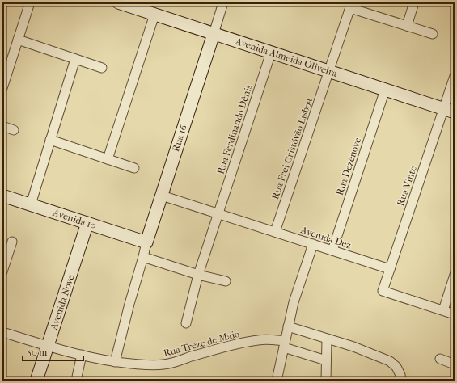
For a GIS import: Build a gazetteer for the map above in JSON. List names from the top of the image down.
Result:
{
  "streets": {
    "street": [
      "Avenida Almeida Oliveira",
      "Rua Ferdinando Dênis",
      "Rua 16",
      "Rua Frei Cristóvão Lisboa",
      "Rua Dezenove",
      "Rua Vinte",
      "Avenida 10",
      "Avenida Dez",
      "Avenida Nove",
      "Rua Treze de Maio"
    ]
  },
  "crossings": [
    ["Avenida Almeida Oliveira", "Rua Ferdinando Dênis"],
    ["Avenida Almeida Oliveira", "Rua 16"],
    ["Avenida Almeida Oliveira", "Rua Frei Cristóvão Lisboa"],
    ["Avenida Almeida Oliveira", "Rua Dezenove"],
    ["Avenida Almeida Oliveira", "Rua Vinte"],
    ["Rua Ferdinando Dênis", "Avenida Dez"],
    ["Rua 16", "Avenida 10"],
    ["Rua 16", "Avenida Dez"],
    ["Rua Frei Cristóvão Lisboa", "Avenida Dez"],
    ["Rua Dezenove", "Avenida Dez"],
    ["Rua Vinte", "Avenida Dez"],
    ["Avenida 10", "Avenida Nove"],
    ["Avenida Nove", "Rua Treze de Maio"]
  ],
  "scale_bar": "50 m"
}
